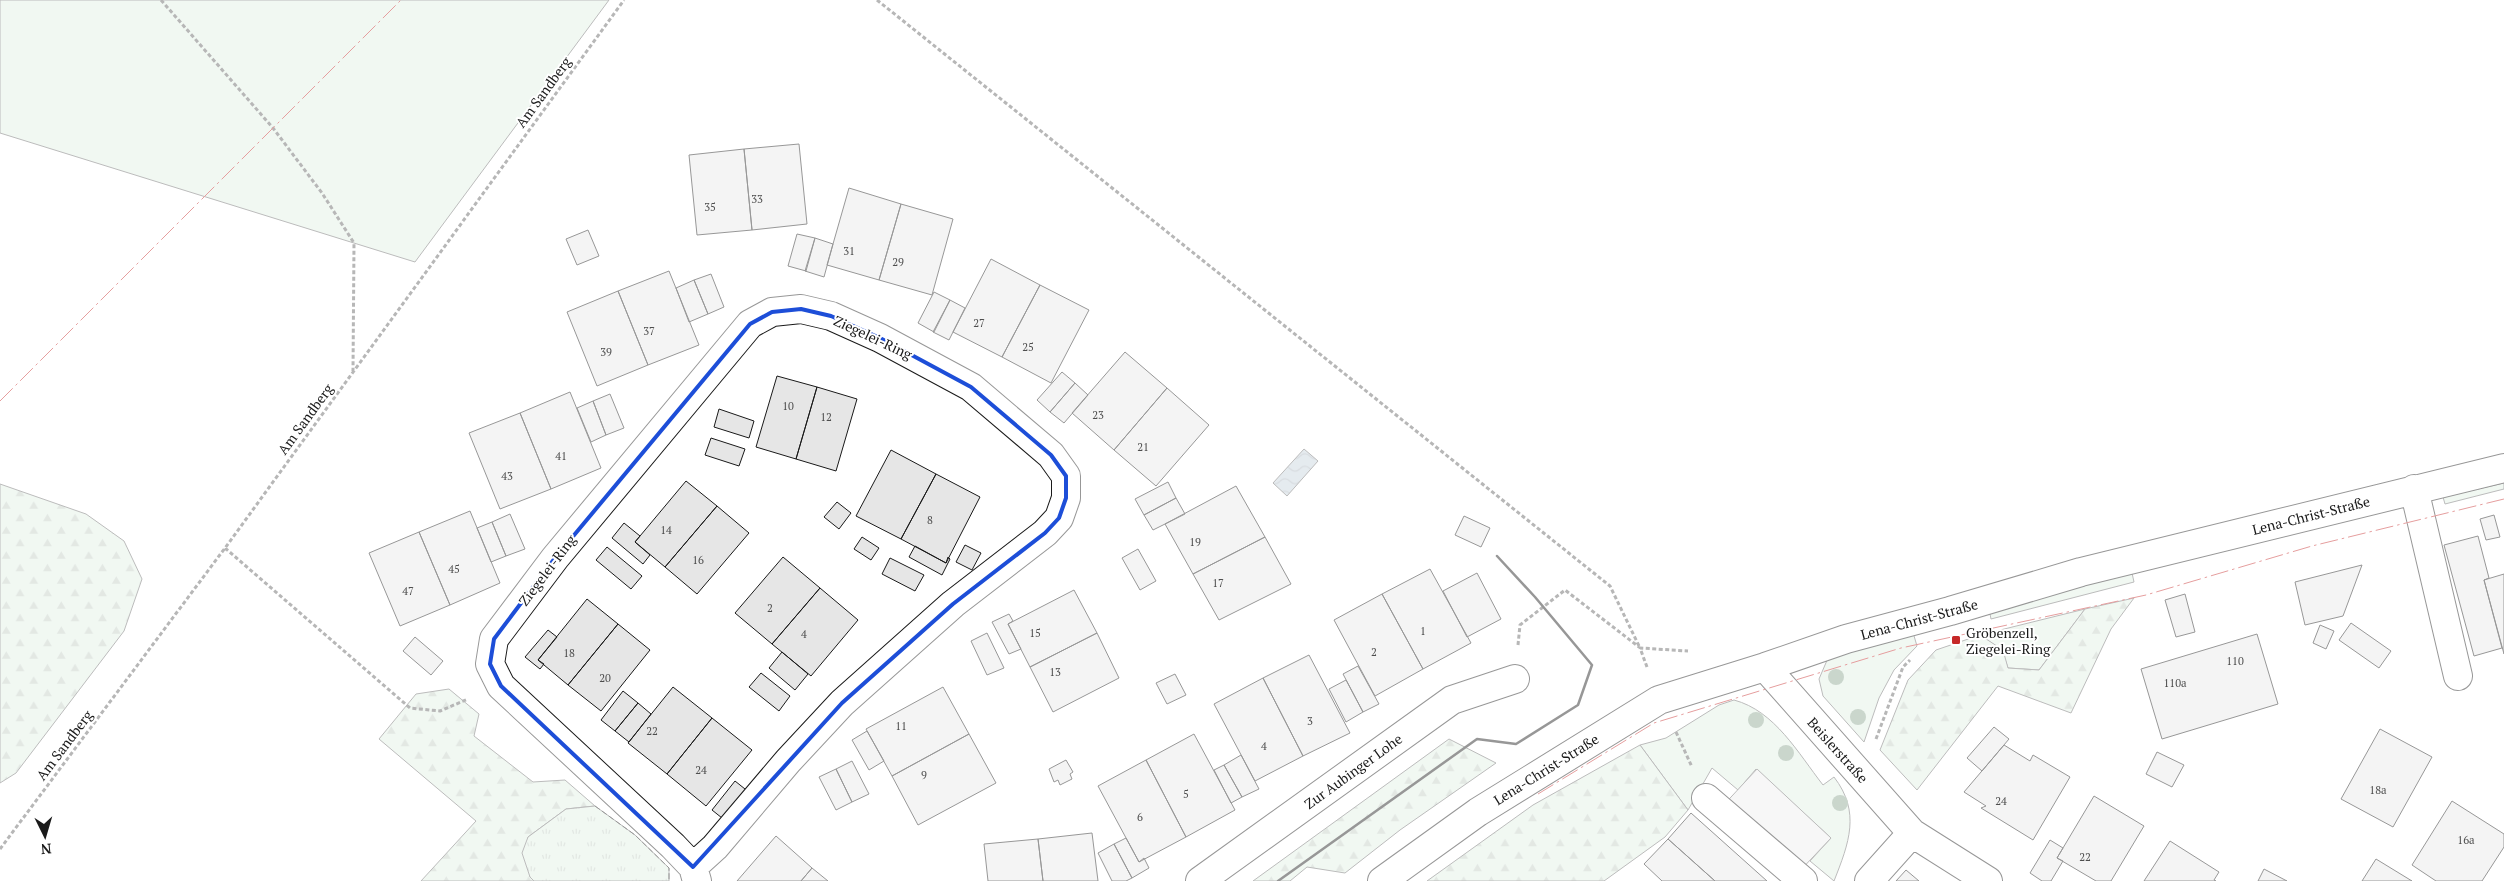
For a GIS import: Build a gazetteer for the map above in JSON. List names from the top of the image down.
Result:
{
  "streets": {
    "street": [
      "Ziegelei-Ring",
      "Lena-Christ-Straße",
      "Beislerstraße",
      "Zur Aubinger Lohe"
    ],
    "path": ["Am Sandberg"]
  },
  "crossings": [
    ["Lena-Christ-Straße", "Beislerstraße"]
  ],
  "places": {
    "transit": ["Gröbenzell, Ziegelei-Ring"]
  },
  "house_numbers": [
    "33",
    "35",
    "31",
    "29",
    "27",
    "37",
    "25",
    "39",
    "10",
    "23",
    "12",
    "21",
    "41",
    "43",
    "8",
    "14",
    "19",
    "16",
    "45",
    "17",
    "47",
    "2",
    "1",
    "15",
    "4",
    "2",
    "18",
    "110",
    "13",
    "20",
    "110a",
    "3",
    "11",
    "22",
    "4",
    "24",
    "9",
    "18a",
    "5",
    "24",
    "6",
    "16a",
    "22"
  ],
  "north": "bottom"
}
